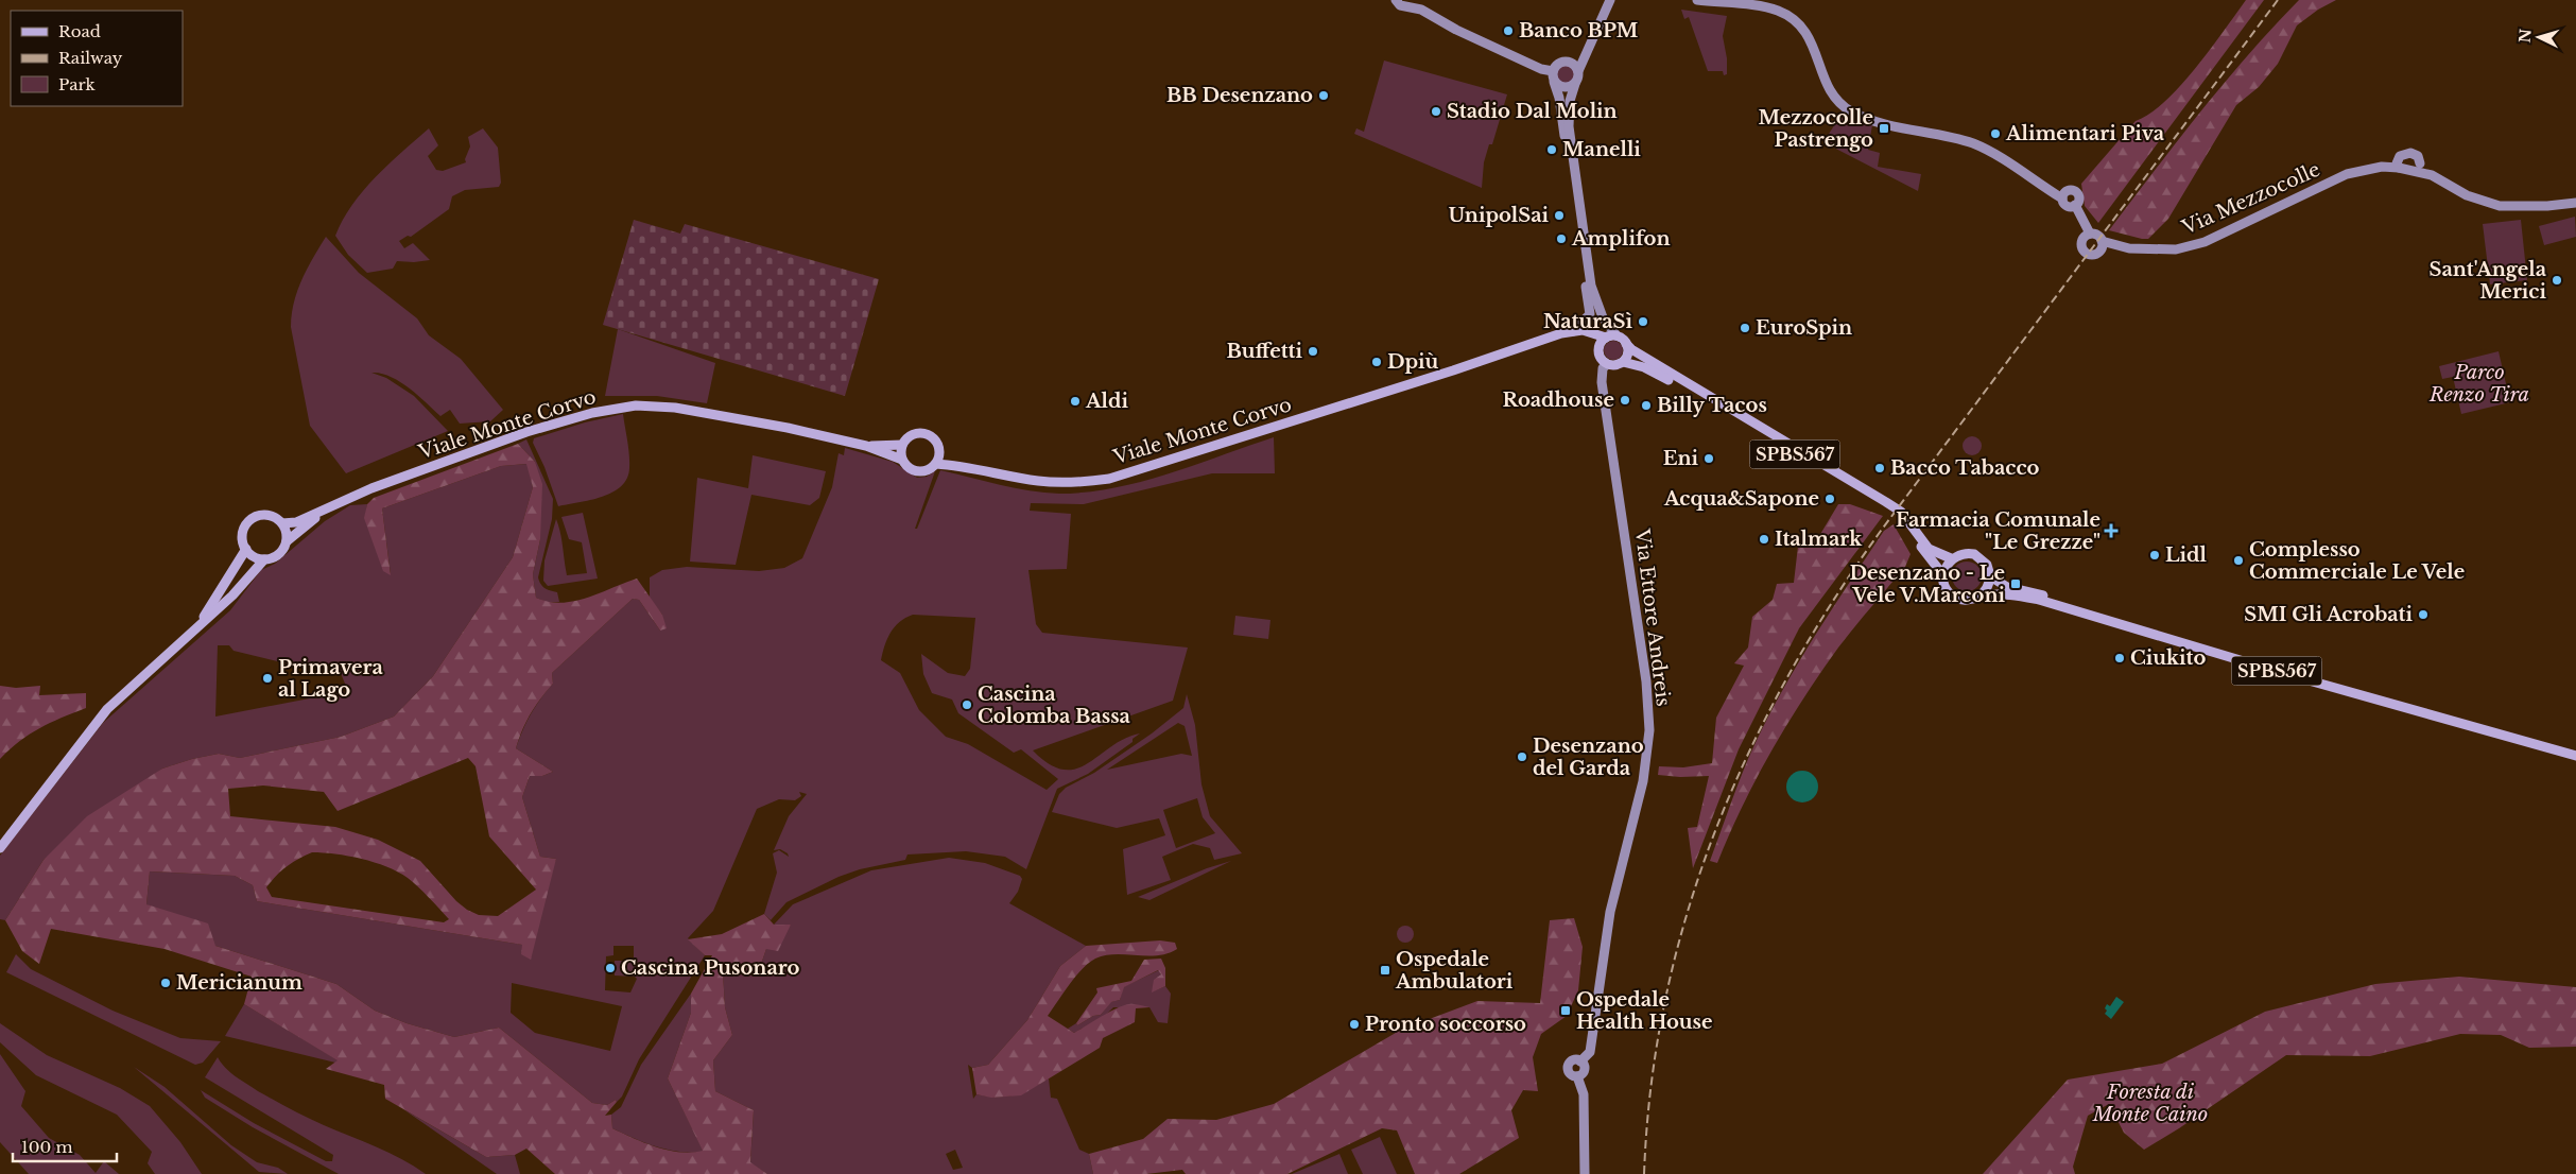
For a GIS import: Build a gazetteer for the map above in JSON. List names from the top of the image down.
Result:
{
  "streets": {
    "main road": ["Viale Monte Corvo", "SPBS567"],
    "street": ["Via Mezzocolle", "Via Ettore Andreis"]
  },
  "crossings": [
    ["SPBS567", "Via Ettore Andreis"]
  ],
  "parks": ["Parco Renzo Tira", "Foresta di Monte Caino"],
  "places": {
    "other": [
      "Banco BPM",
      "BB Desenzano",
      "Stadio Dal Molin",
      "Alimentari Piva",
      "Manelli",
      "UnipolSai",
      "Amplifon",
      "Sant'Angela Merici",
      "NaturaSì",
      "EuroSpin",
      "Buffetti",
      "Dpiù",
      "Roadhouse",
      "Aldi",
      "Billy Tacos",
      "Eni",
      "Bacco Tabacco",
      "Acqua&Sapone",
      "Italmark",
      "Lidl",
      "Complesso Commerciale Le Vele",
      "SMI Gli Acrobati",
      "Ciukito",
      "Primavera al Lago",
      "Cascina Colomba Bassa",
      "Desenzano del Garda",
      "Cascina Pusonaro",
      "Mericianum",
      "Pronto soccorso"
    ],
    "transit": [
      "Mezzocolle Pastrengo",
      "Desenzano - Le Vele V.Marconi",
      "Ospedale Ambulatori",
      "Ospedale Health House"
    ],
    "health": ["Farmacia Comunale \"Le Grezze\""]
  },
  "legend": ["Road", "Railway", "Park"],
  "scale_bar": "100 m",
  "north": "left"
}
